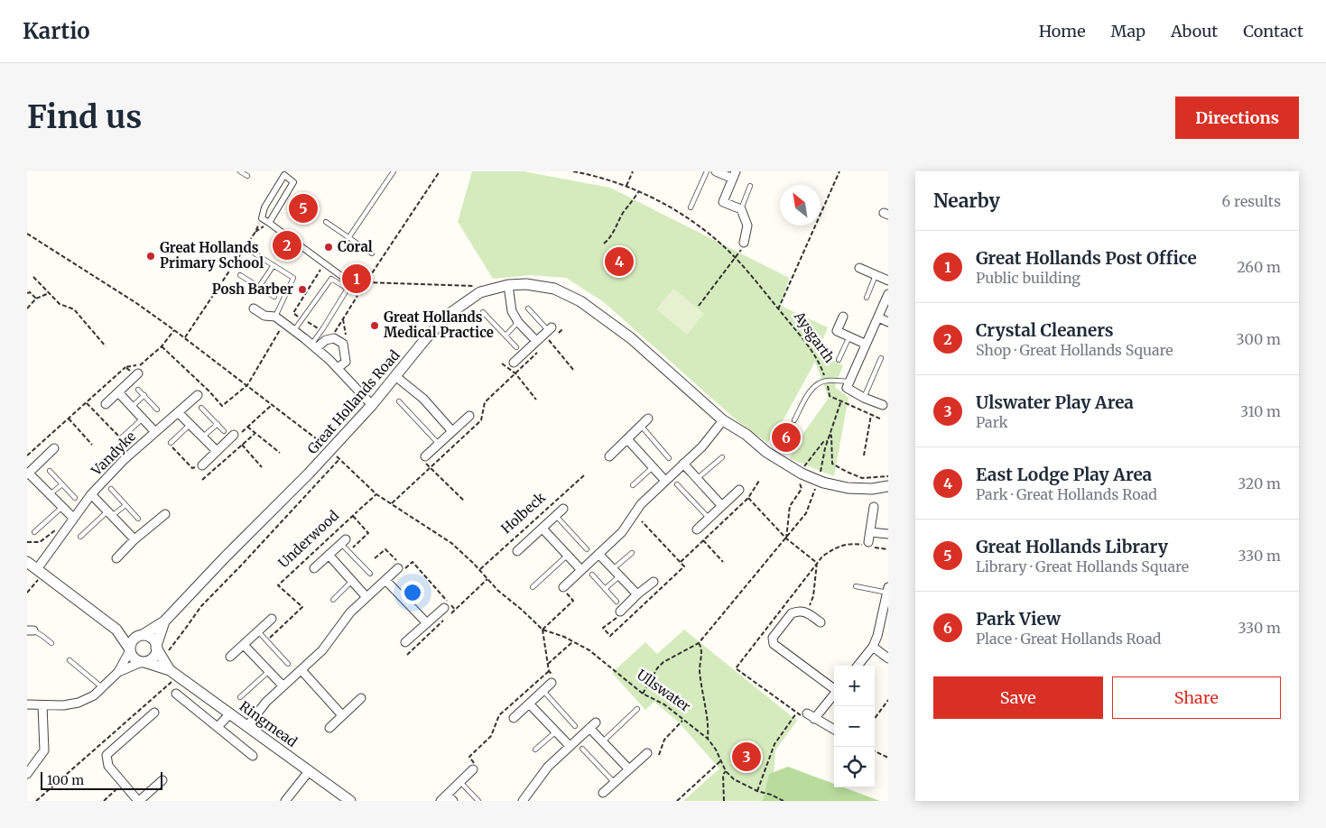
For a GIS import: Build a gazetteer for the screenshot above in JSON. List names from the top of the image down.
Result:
{
  "streets": {
    "street": [
      "Aysgarth",
      "Great Hollands Road",
      "Vandyke",
      "Holbeck",
      "Underwood",
      "Ringmead"
    ],
    "path": ["Ullswater"]
  },
  "crossings": [
    ["Great Hollands Road", "Ringmead"]
  ],
  "places": [
    "Coral",
    "Great Hollands Primary School",
    "Posh Barber",
    "Great Hollands Medical Practice"
  ],
  "scale_bar": "100 m",
  "north": "top left",
  "page": {
    "header": "Kartio",
    "nav": [
      "Home",
      "Map",
      "About",
      "Contact"
    ],
    "buttons": [
      "Directions",
      ["Save", "Share"]
    ],
    "title": "Find us",
    "heading": ["Nearby", "6 results"],
    "pins": [
      "5",
      "2",
      "4",
      "1",
      "6",
      "3"
    ],
    "list": [
      {
        "mark": "1",
        "name": "Great Hollands Post Office",
        "note": "Public building",
        "value": "260 m"
      },
      {
        "mark": "2",
        "name": "Crystal Cleaners",
        "note": "Shop · Great Hollands Square",
        "value": "300 m"
      },
      {
        "mark": "3",
        "name": "Ulswater Play Area",
        "note": "Park",
        "value": "310 m"
      },
      {
        "mark": "4",
        "name": "East Lodge Play Area",
        "note": "Park · Great Hollands Road",
        "value": "320 m"
      },
      {
        "mark": "5",
        "name": "Great Hollands Library",
        "note": "Library · Great Hollands Square",
        "value": "330 m"
      },
      {
        "mark": "6",
        "name": "Park View",
        "note": "Place · Great Hollands Road",
        "value": "330 m"
      }
    ],
    "map_buttons": ["+", "−"],
    "scale": "100 m"
  }
}
